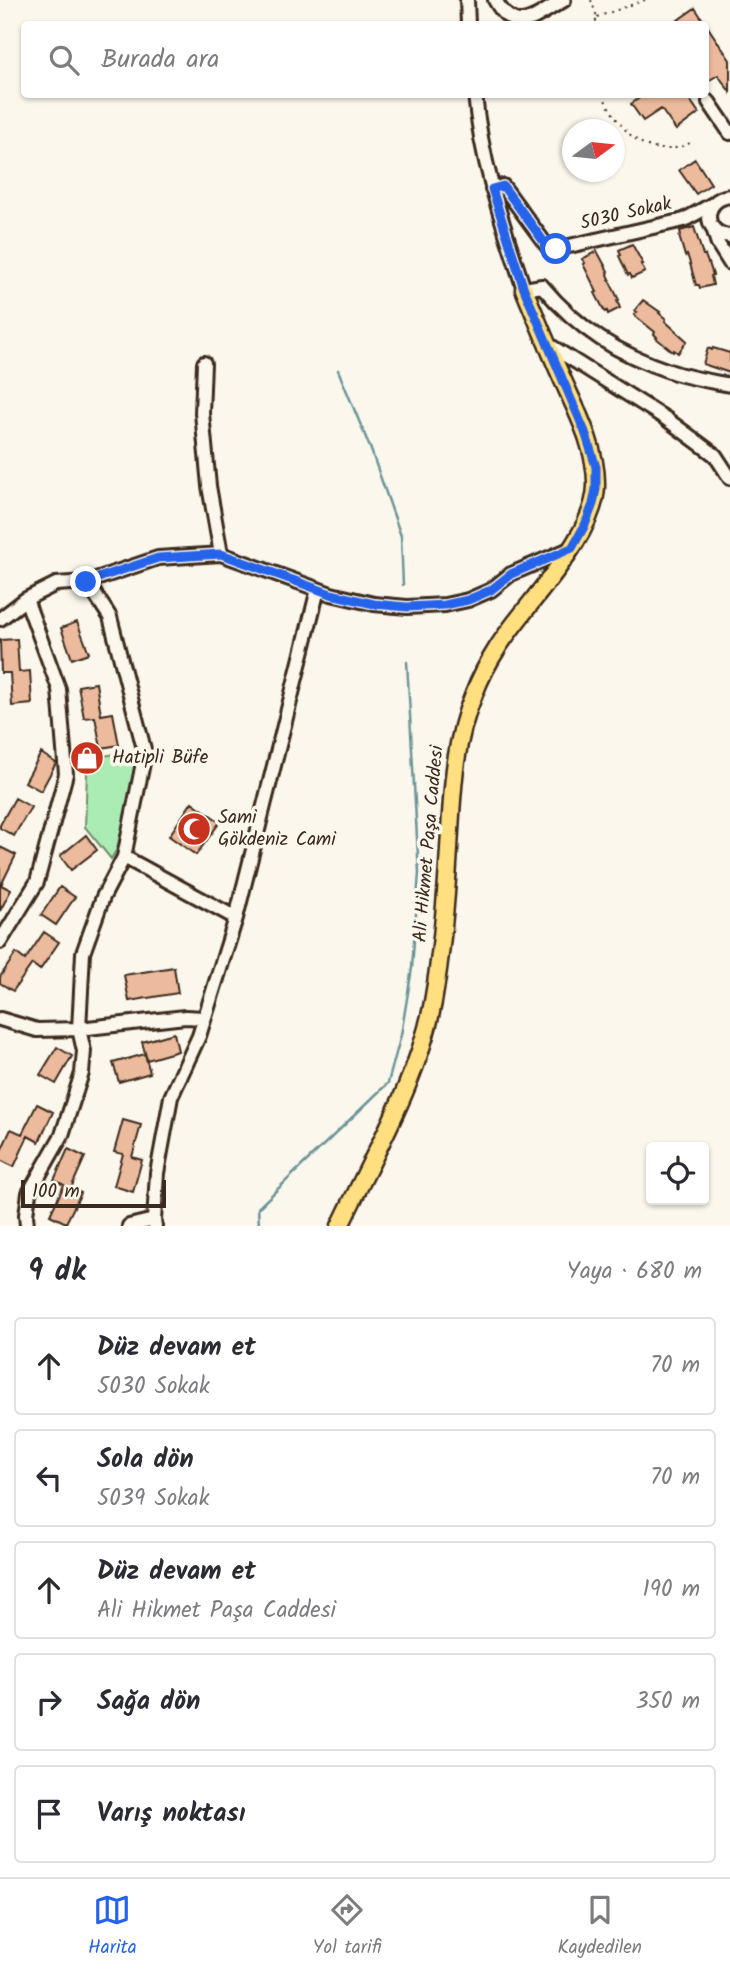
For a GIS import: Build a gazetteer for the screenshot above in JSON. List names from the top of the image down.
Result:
{
  "streets": {
    "main road": ["Ali Hikmet Paşa Caddesi"],
    "street": ["5030 Sokak"]
  },
  "places": {
    "shop": ["Hatipli Büfe"],
    "mosque": ["Sami Gökdeniz Cami"]
  },
  "scale_bar": "100 m",
  "north": "right",
  "page": {
    "search": "Burada ara",
    "scale": "100 m",
    "heading": ["9 dk", "Yaya · 680 m"],
    "list": [
      ["Düz devam et", "5030 Sokak", "70 m"],
      ["Sola dön", "5039 Sokak", "70 m"],
      ["Düz devam et", "Ali Hikmet Paşa Caddesi", "190 m"],
      ["Sağa dön", "350 m"],
      "Varış noktası"
    ],
    "nav": ["Harita", "Yol tarifi", "Kaydedilen"]
  }
}
